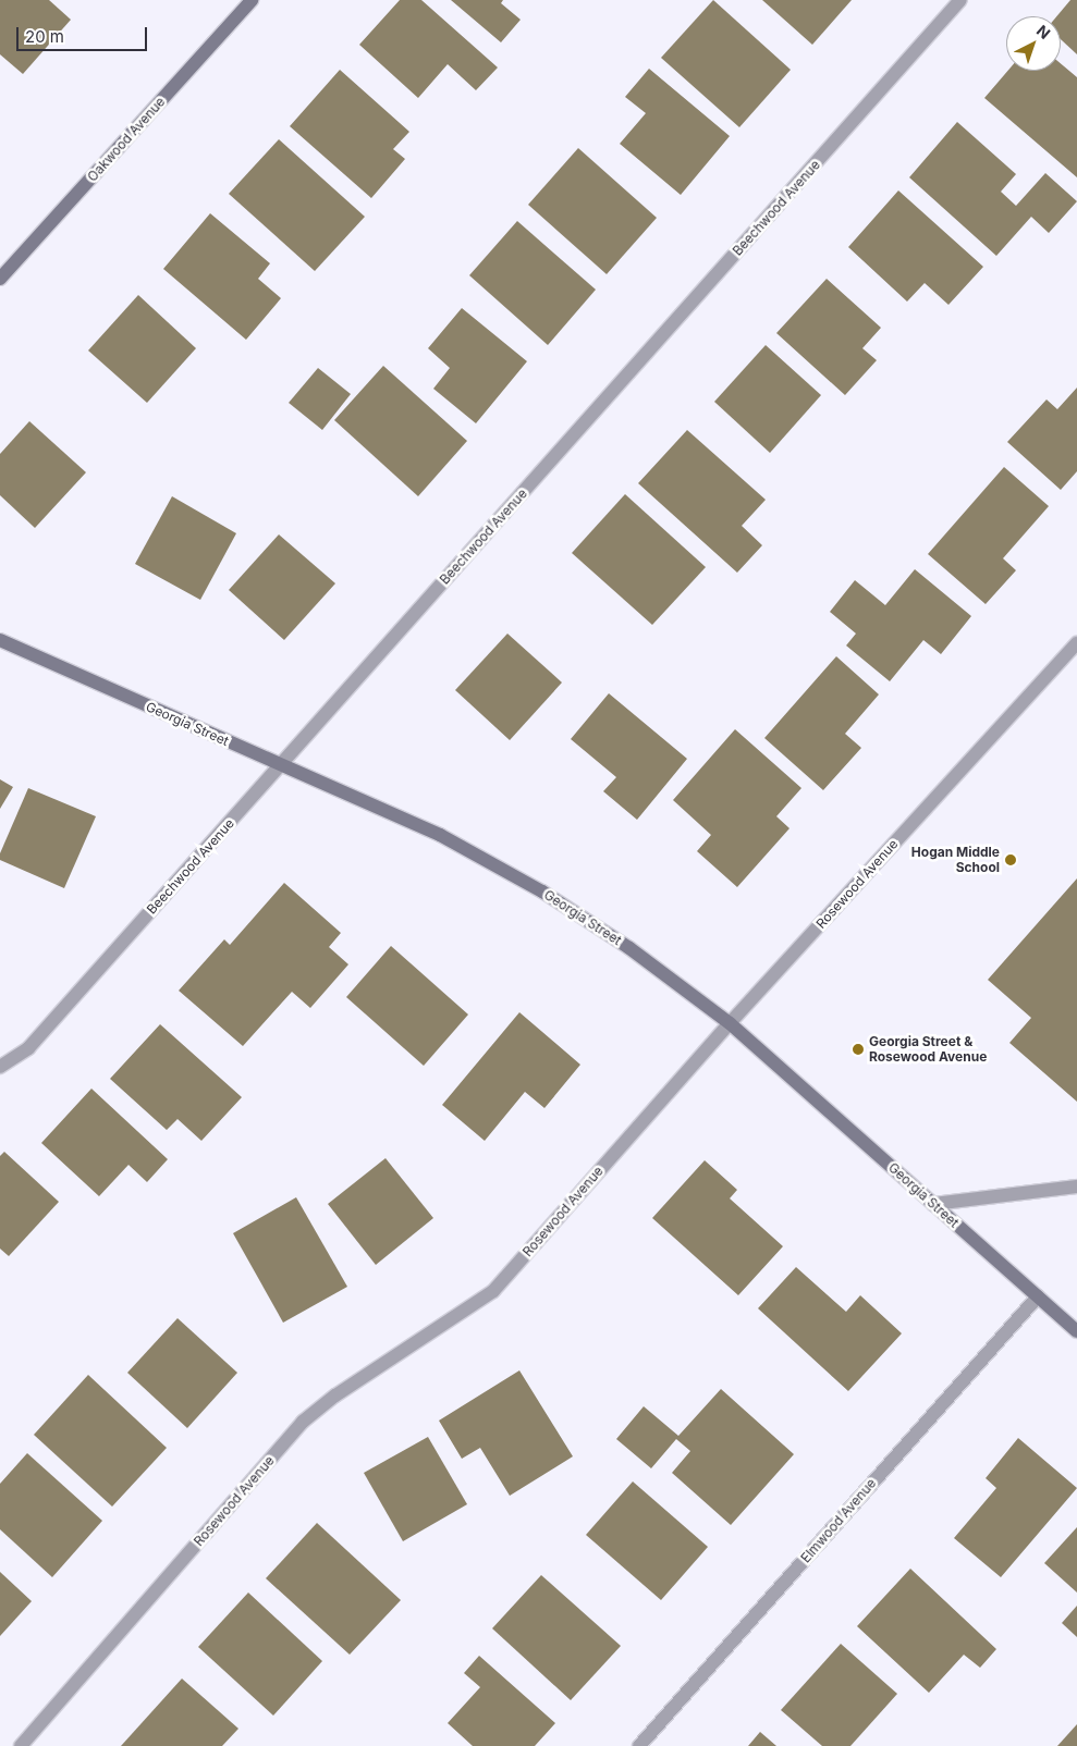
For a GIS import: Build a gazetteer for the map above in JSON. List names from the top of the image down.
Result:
{
  "streets": {
    "main road": ["Oakwood Avenue", "Georgia Street"],
    "street": ["Beechwood Avenue", "Rosewood Avenue", "Elmwood Avenue"]
  },
  "crossings": [
    ["Beechwood Avenue", "Georgia Street"],
    ["Georgia Street", "Rosewood Avenue"],
    ["Georgia Street", "Elmwood Avenue"]
  ],
  "places": ["Hogan Middle School", "Georgia Street & Rosewood Avenue"],
  "scale_bar": "20 m",
  "north": "top right"
}
